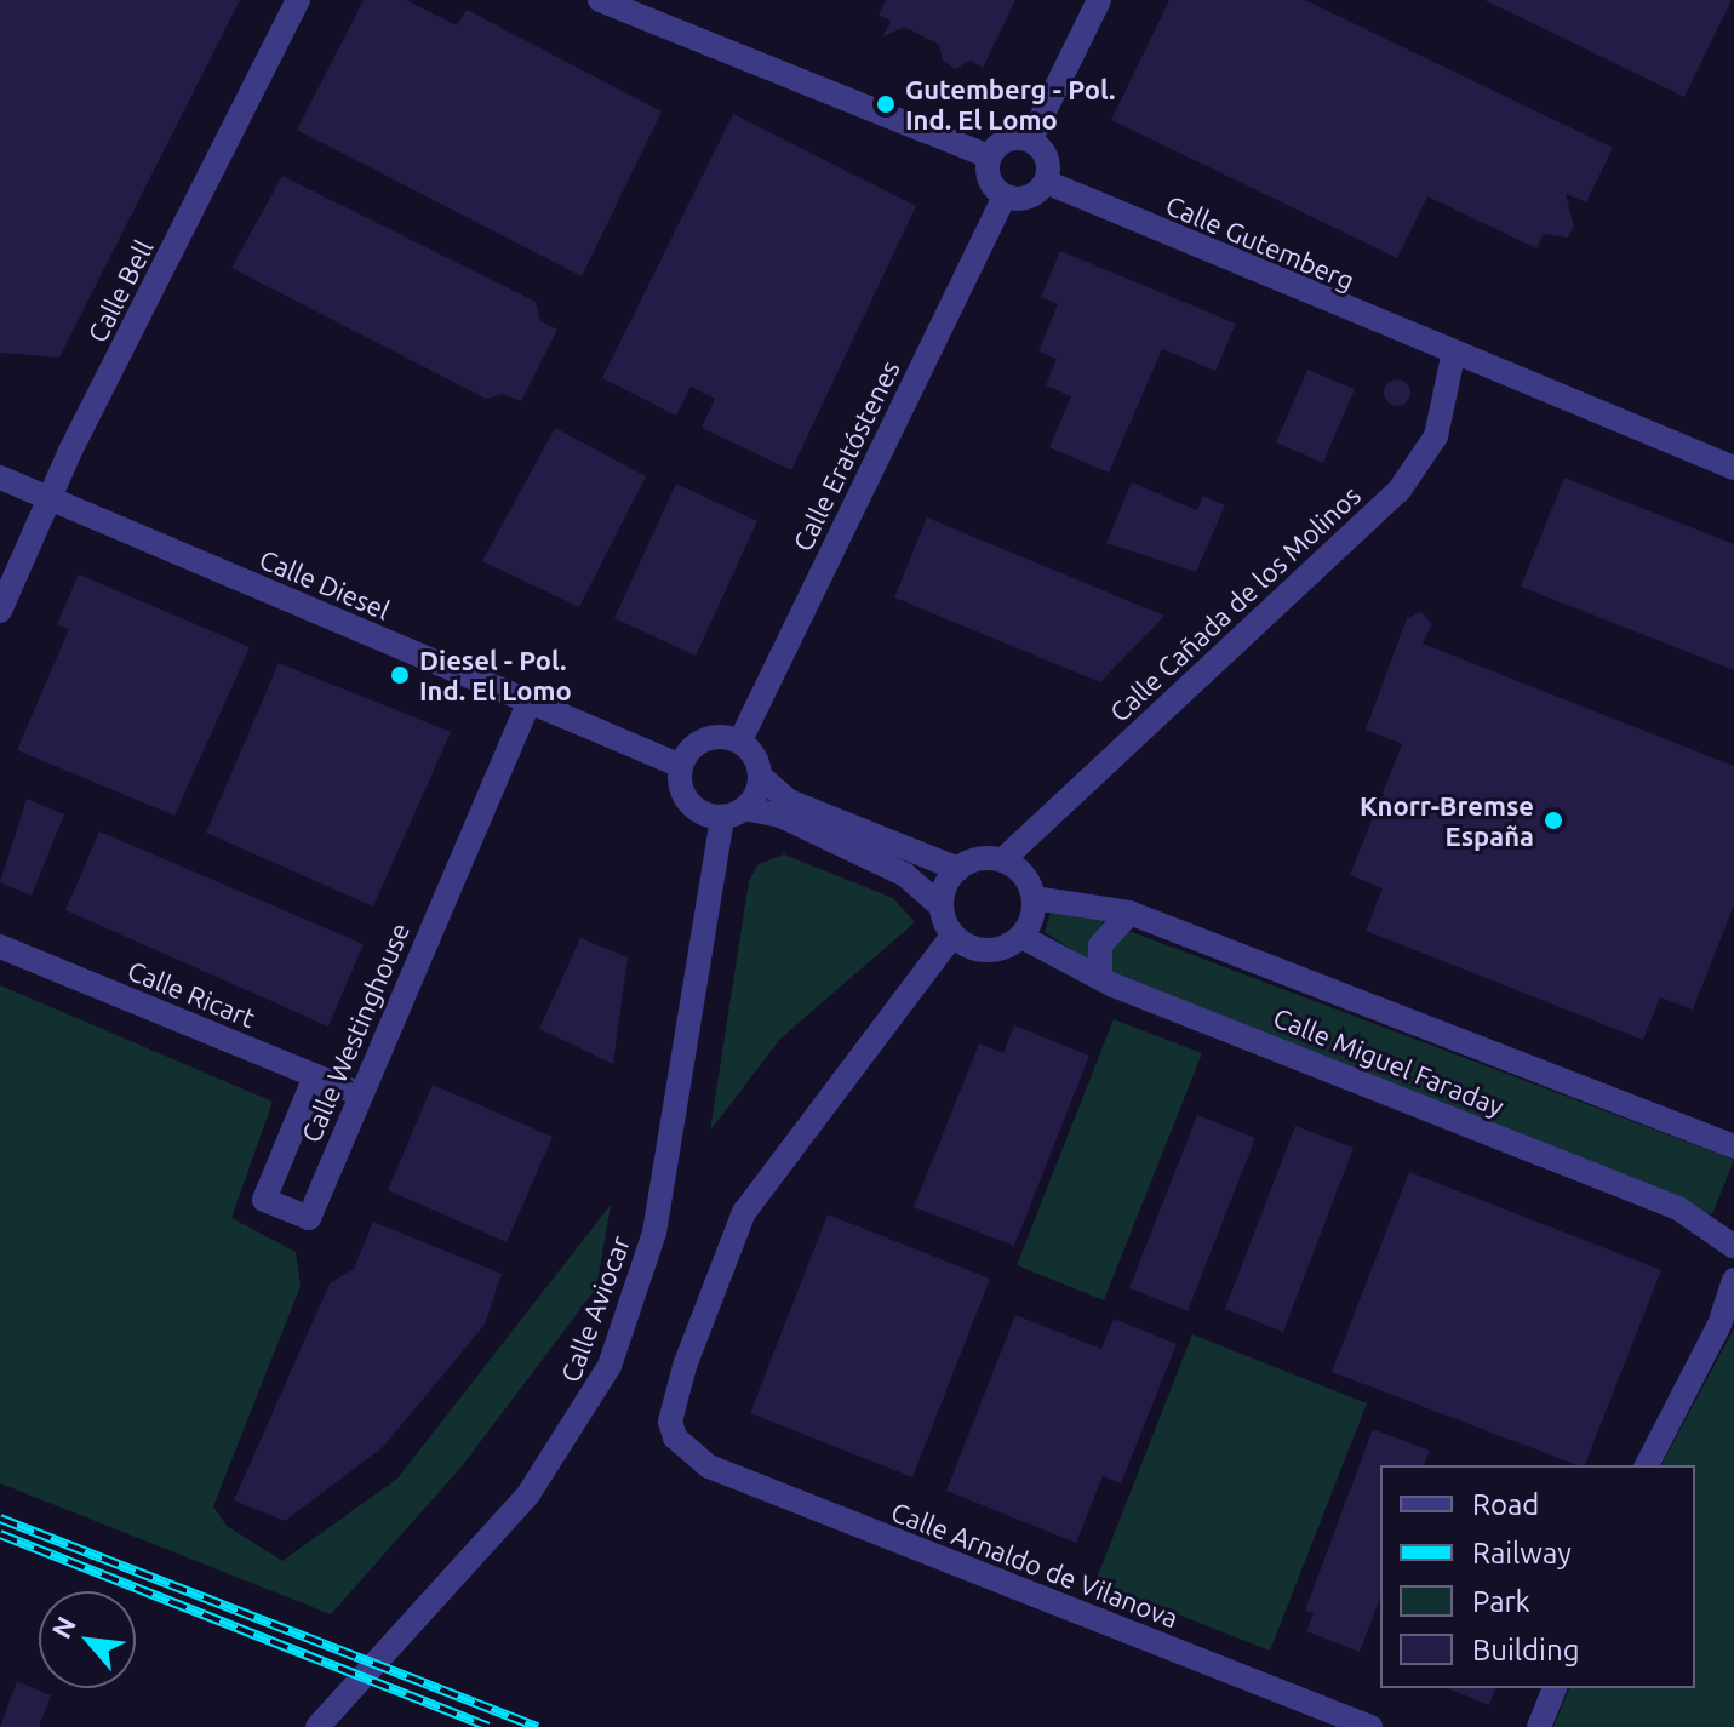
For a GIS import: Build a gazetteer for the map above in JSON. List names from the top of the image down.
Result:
{
  "streets": {
    "street": [
      "Calle Gutemberg",
      "Calle Bell",
      "Calle Eratóstenes",
      "Calle Diesel",
      "Calle Cañada de los Molinos",
      "Calle Ricart",
      "Calle Westinghouse",
      "Calle Miguel Faraday",
      "Calle Aviocar",
      "Calle Arnaldo de Vilanova"
    ]
  },
  "crossings": [
    ["Calle Gutemberg", "Calle Eratóstenes"],
    ["Calle Gutemberg", "Calle Cañada de los Molinos"],
    ["Calle Bell", "Calle Diesel"],
    ["Calle Eratóstenes", "Calle Diesel"],
    ["Calle Eratóstenes", "Calle Aviocar"],
    ["Calle Diesel", "Calle Westinghouse"],
    ["Calle Diesel", "Calle Aviocar"],
    ["Calle Cañada de los Molinos", "Calle Miguel Faraday"],
    ["Calle Cañada de los Molinos", "Calle Arnaldo de Vilanova"],
    ["Calle Ricart", "Calle Westinghouse"],
    ["Calle Miguel Faraday", "Calle Arnaldo de Vilanova"]
  ],
  "places": ["Gutemberg - Pol. Ind. El Lomo", "Diesel - Pol. Ind. El Lomo", "Knorr-Bremse España"],
  "legend": [
    "Road",
    "Railway",
    "Park",
    "Building"
  ],
  "north": "top left"
}
